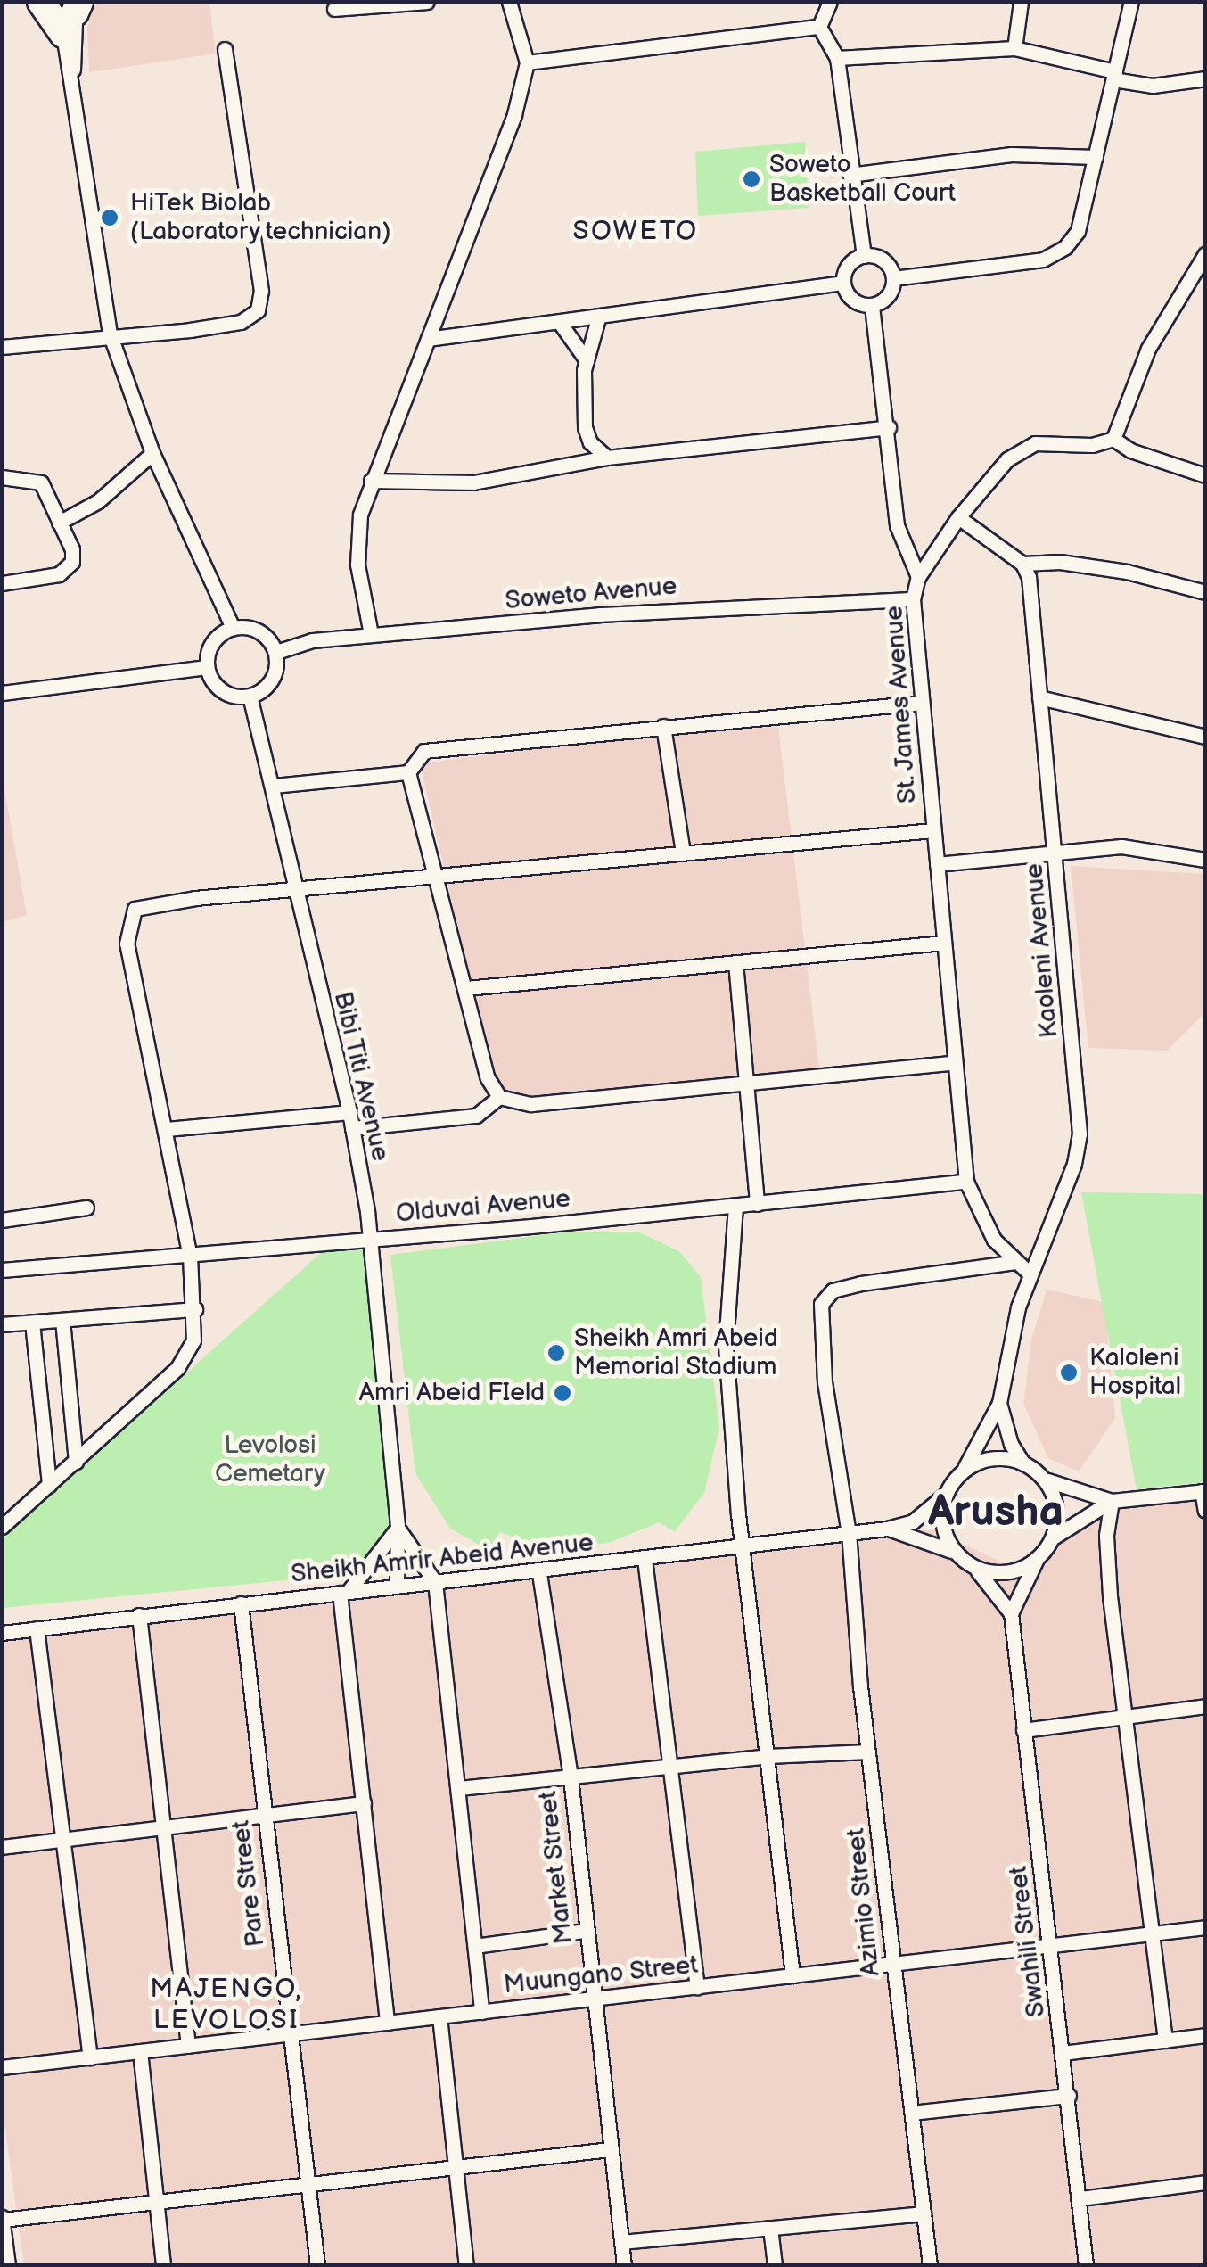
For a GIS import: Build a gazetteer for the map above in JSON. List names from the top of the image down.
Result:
{
  "streets": {
    "street": [
      "Soweto Avenue",
      "St. James Avenue",
      "Kaoleni Avenue",
      "Bibi Titi Avenue",
      "Olduvai Avenue",
      "Sheikh Amrir Abeid Avenue",
      "Market Street",
      "Pare Street",
      "Azimio Street",
      "Swahili Street",
      "Muungano Street"
    ]
  },
  "crossings": [
    ["Soweto Avenue", "St. James Avenue"],
    ["Soweto Avenue", "Bibi Titi Avenue"],
    ["St. James Avenue", "Kaoleni Avenue"],
    ["St. James Avenue", "Olduvai Avenue"],
    ["St. James Avenue", "Azimio Street"],
    ["Bibi Titi Avenue", "Olduvai Avenue"],
    ["Bibi Titi Avenue", "Sheikh Amrir Abeid Avenue"],
    ["Sheikh Amrir Abeid Avenue", "Market Street"],
    ["Sheikh Amrir Abeid Avenue", "Pare Street"],
    ["Sheikh Amrir Abeid Avenue", "Azimio Street"],
    ["Market Street", "Muungano Street"],
    ["Pare Street", "Muungano Street"],
    ["Azimio Street", "Muungano Street"],
    ["Swahili Street", "Muungano Street"]
  ],
  "districts": ["SOWETO", "Arusha", "MAJENGO, LEVOLOSI"],
  "parks": ["Levolosi Cemetary"],
  "places": [
    "Soweto Basketball Court",
    "HiTek Biolab (Laboratory technician)",
    "Sheikh Amri Abeid Memorial Stadium",
    "Kaloleni Hospital",
    "Amri Abeid FIeld"
  ]
}
